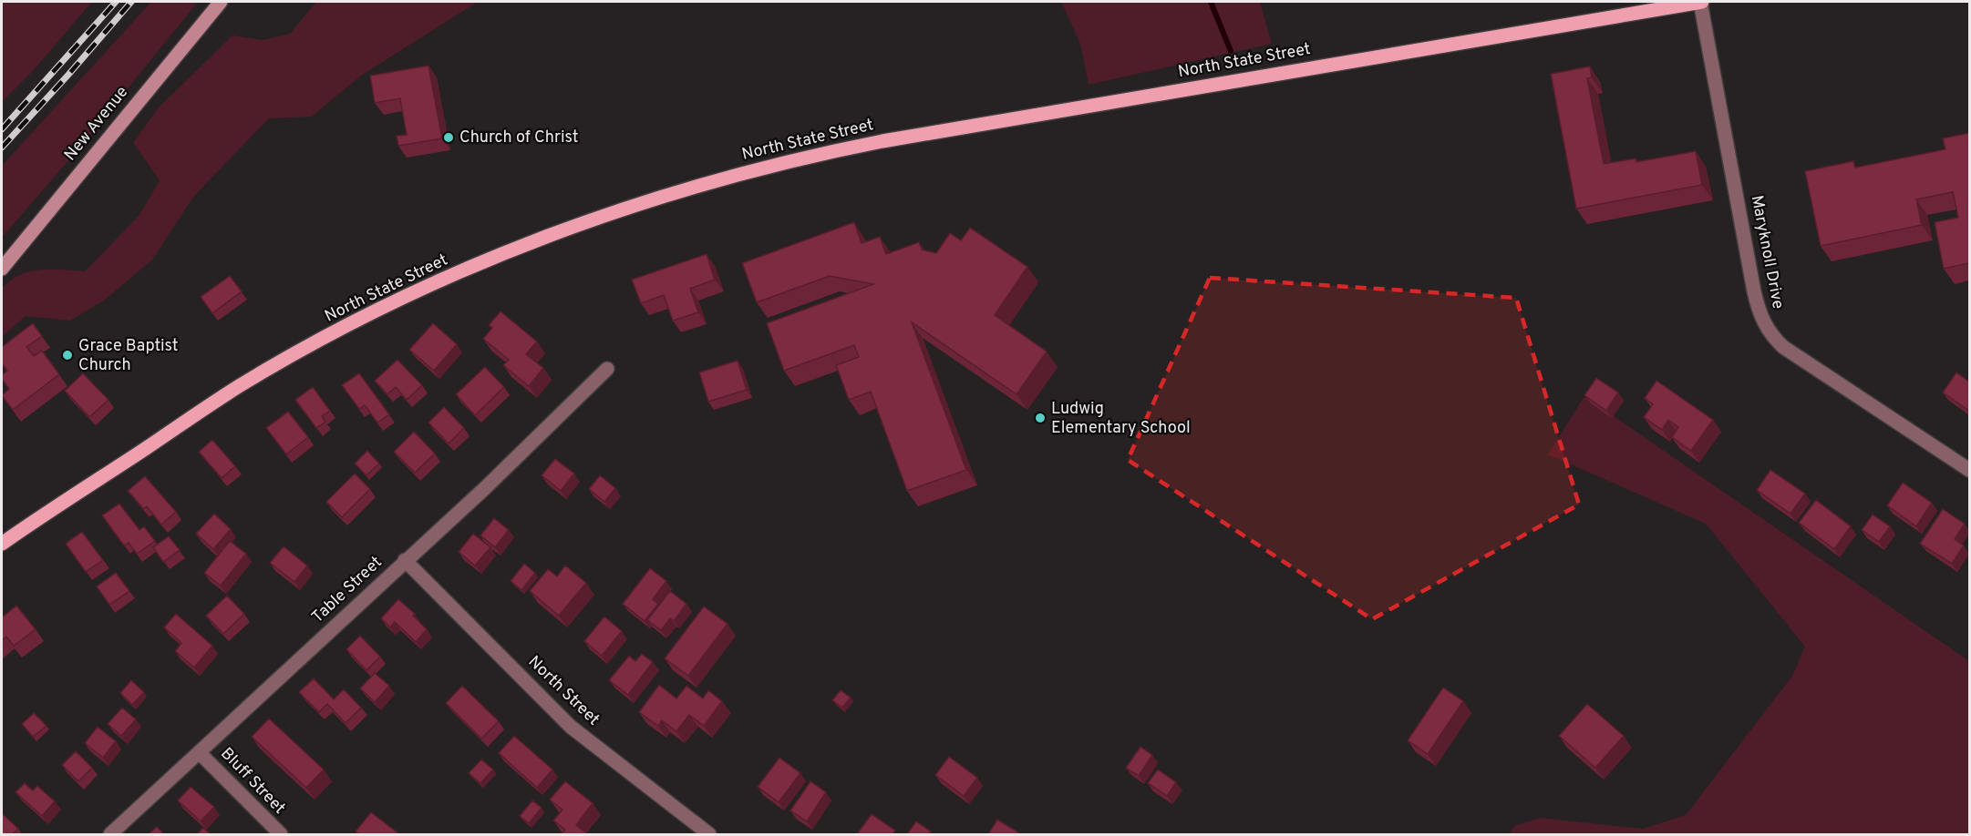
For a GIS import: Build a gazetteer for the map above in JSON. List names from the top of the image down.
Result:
{
  "streets": {
    "main road": ["North State Street", "New Avenue"],
    "street": [
      "Maryknoll Drive",
      "Table Street",
      "North Street",
      "Bluff Street"
    ]
  },
  "crossings": [
    ["North State Street", "Maryknoll Drive"],
    ["Table Street", "North Street"],
    ["Table Street", "Bluff Street"]
  ],
  "places": ["Church of Christ", "Grace Baptist Church", "Ludwig Elementary School"]
}
